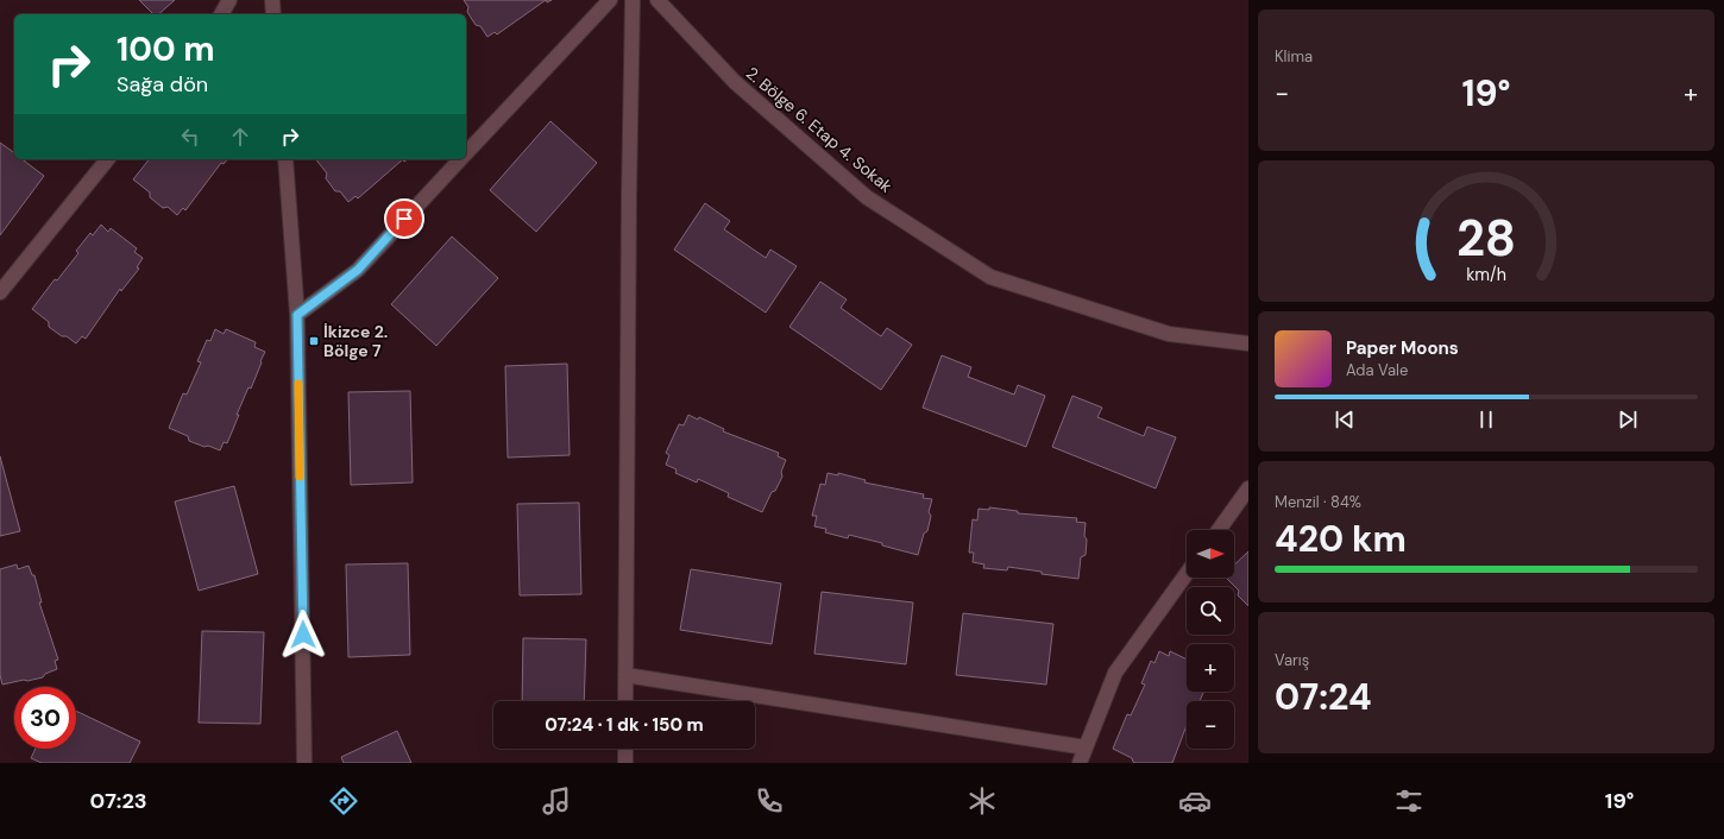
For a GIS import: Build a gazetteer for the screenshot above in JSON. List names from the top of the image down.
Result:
{
  "streets": {
    "street": ["2. Bölge 6. Etap 4. Sokak"]
  },
  "places": {
    "transit": ["İkizce 2. Bölge 7"]
  },
  "north": "right",
  "page": {
    "tile": [
      "Klima",
      ["Menzil · 84%", "420 km"],
      ["Varış", "07:24"]
    ],
    "turn": ["100 m", "Sağa dön"],
    "heat": ["−", "19°", "+"],
    "song": ["Paper Moons", "Ada Vale"],
    "map_buttons": ["+", "−"],
    "limit": "30",
    "trip": "07:24 · 1 dk · 150 m",
    "tabs": ["07:23", "19°"],
    "gauge": ["28", "km/h"]
  }
}
